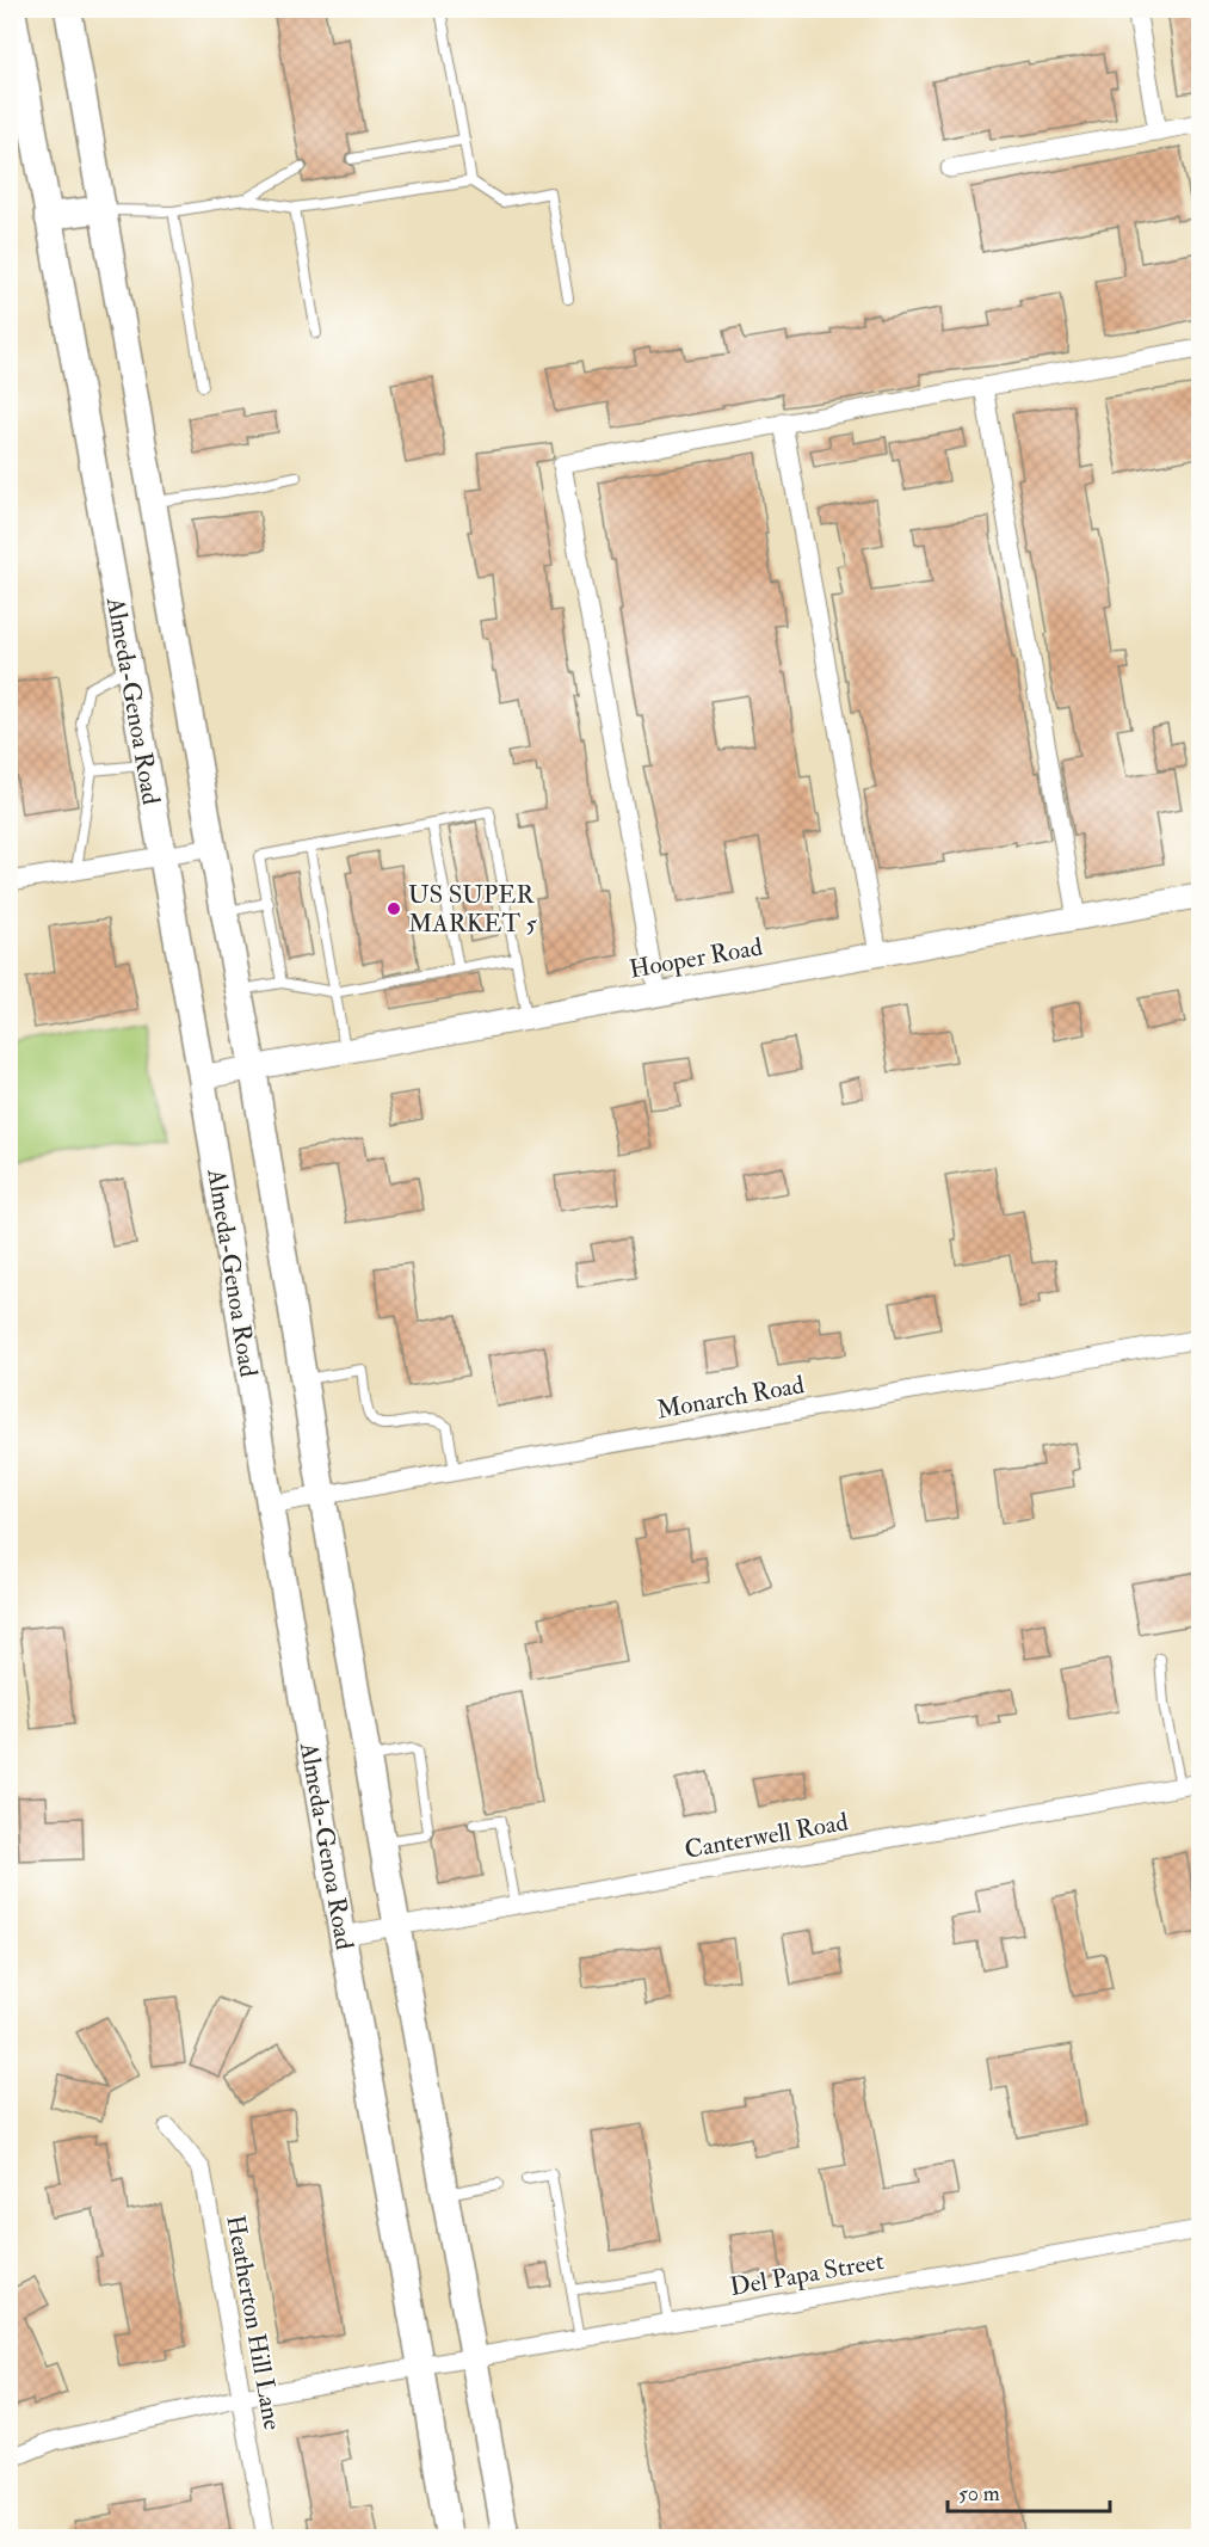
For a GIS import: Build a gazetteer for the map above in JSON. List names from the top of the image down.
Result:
{
  "streets": {
    "main road": ["Almeda-Genoa Road"],
    "street": [
      "Hooper Road",
      "Monarch Road",
      "Canterwell Road",
      "Del Papa Street",
      "Heatherton Hill Lane"
    ]
  },
  "crossings": [
    ["Almeda-Genoa Road", "Hooper Road"],
    ["Almeda-Genoa Road", "Monarch Road"],
    ["Almeda-Genoa Road", "Canterwell Road"],
    ["Almeda-Genoa Road", "Del Papa Street"],
    ["Del Papa Street", "Heatherton Hill Lane"]
  ],
  "places": ["US SUPER MARKET 5"],
  "scale_bar": "50 m"
}
